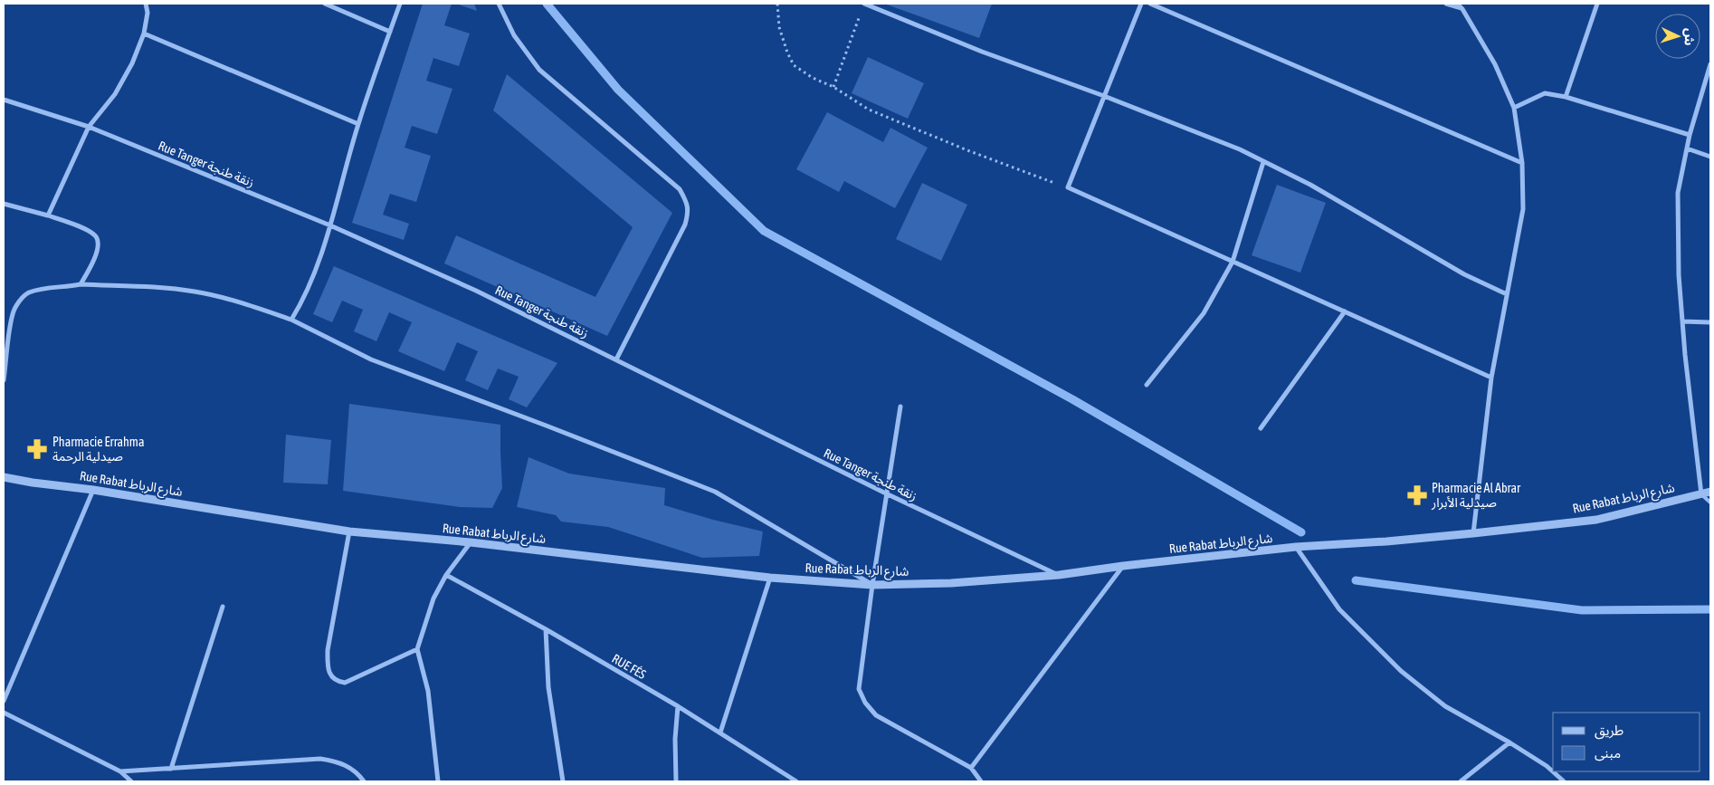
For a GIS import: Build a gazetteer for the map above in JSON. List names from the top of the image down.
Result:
{
  "streets": {
    "street": ["Rue Tanger زنقة طنجة", "Rue Rabat شارع الرباط", "RUE FÉS"]
  },
  "crossings": [
    ["Rue Tanger زنقة طنجة", "Rue Rabat شارع الرباط"]
  ],
  "places": {
    "pharmacy": ["Pharmacie Errahma صيدلية الرحمة", "Pharmacie Al Abrar صيدلية الأبرار"]
  },
  "legend": ["طريق", "مبنى"],
  "north": "right"
}
